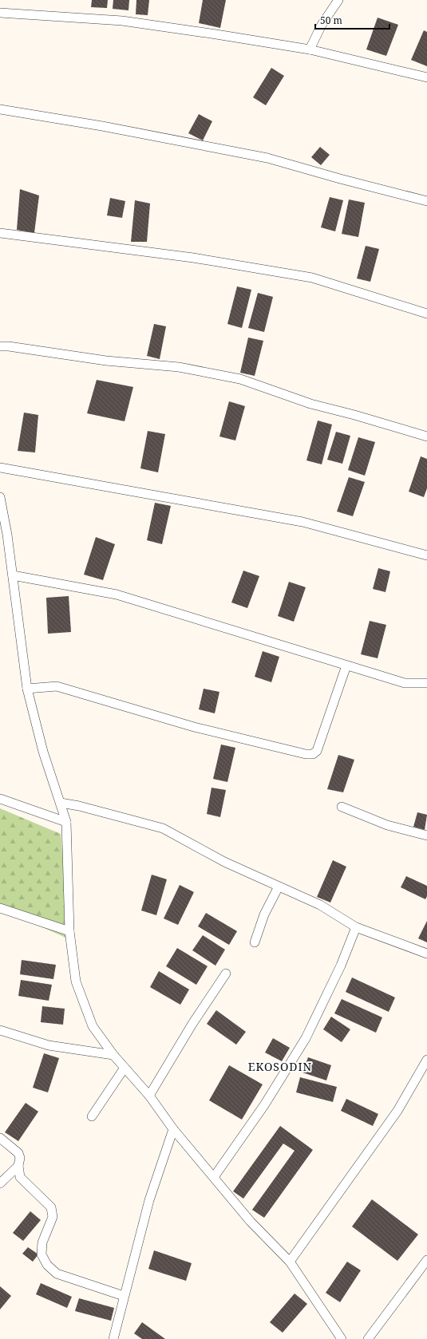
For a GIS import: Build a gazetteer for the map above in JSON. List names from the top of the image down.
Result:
{
  "districts": ["EKOSODIN"],
  "scale_bar": "50 m"
}
